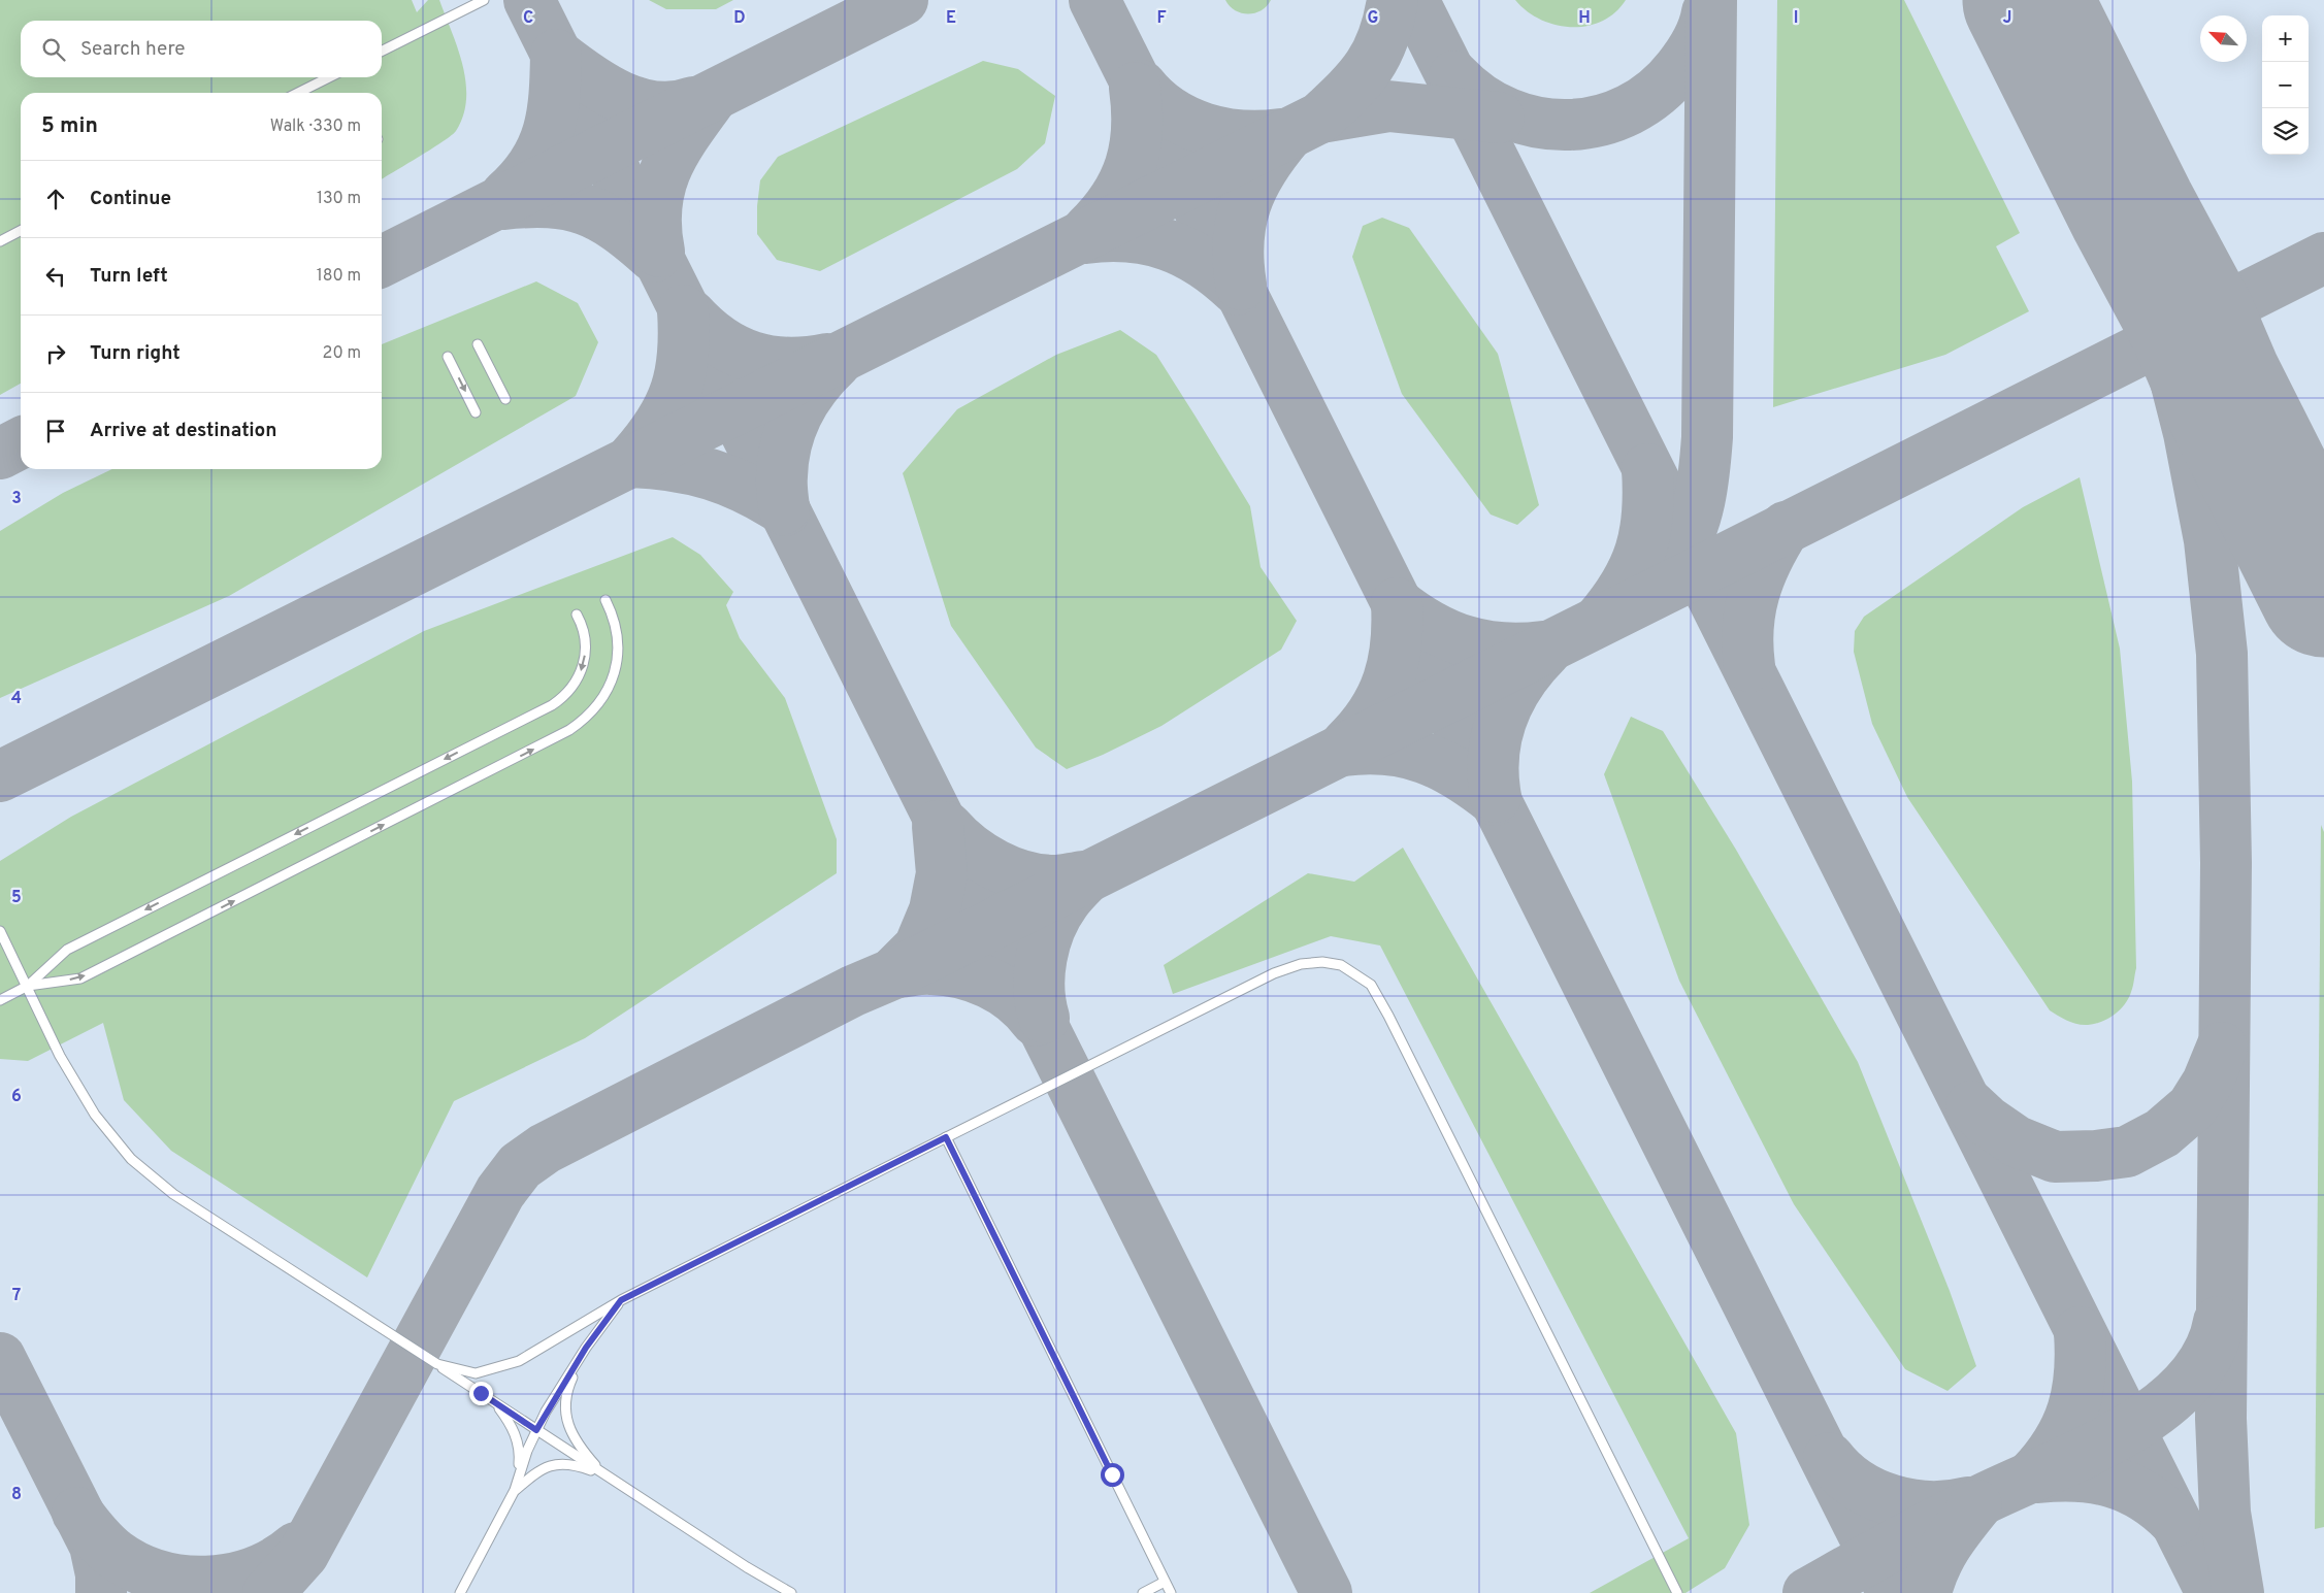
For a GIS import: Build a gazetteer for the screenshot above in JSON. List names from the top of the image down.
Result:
{
  "north": "top left",
  "page": {
    "map_buttons": ["+", "−"],
    "search": "Search here",
    "heading": ["5 min", "Walk · 330 m"],
    "list": [
      ["Continue", "130 m"],
      ["Turn left", "180 m"],
      ["Turn right", "20 m"],
      "Arrive at destination"
    ]
  },
  "grid": {
    "columns": [
      "C",
      "D",
      "E",
      "F",
      "G",
      "H",
      "I",
      "J"
    ],
    "rows": [
      "3",
      "4",
      "5",
      "6",
      "7",
      "8"
    ]
  }
}
